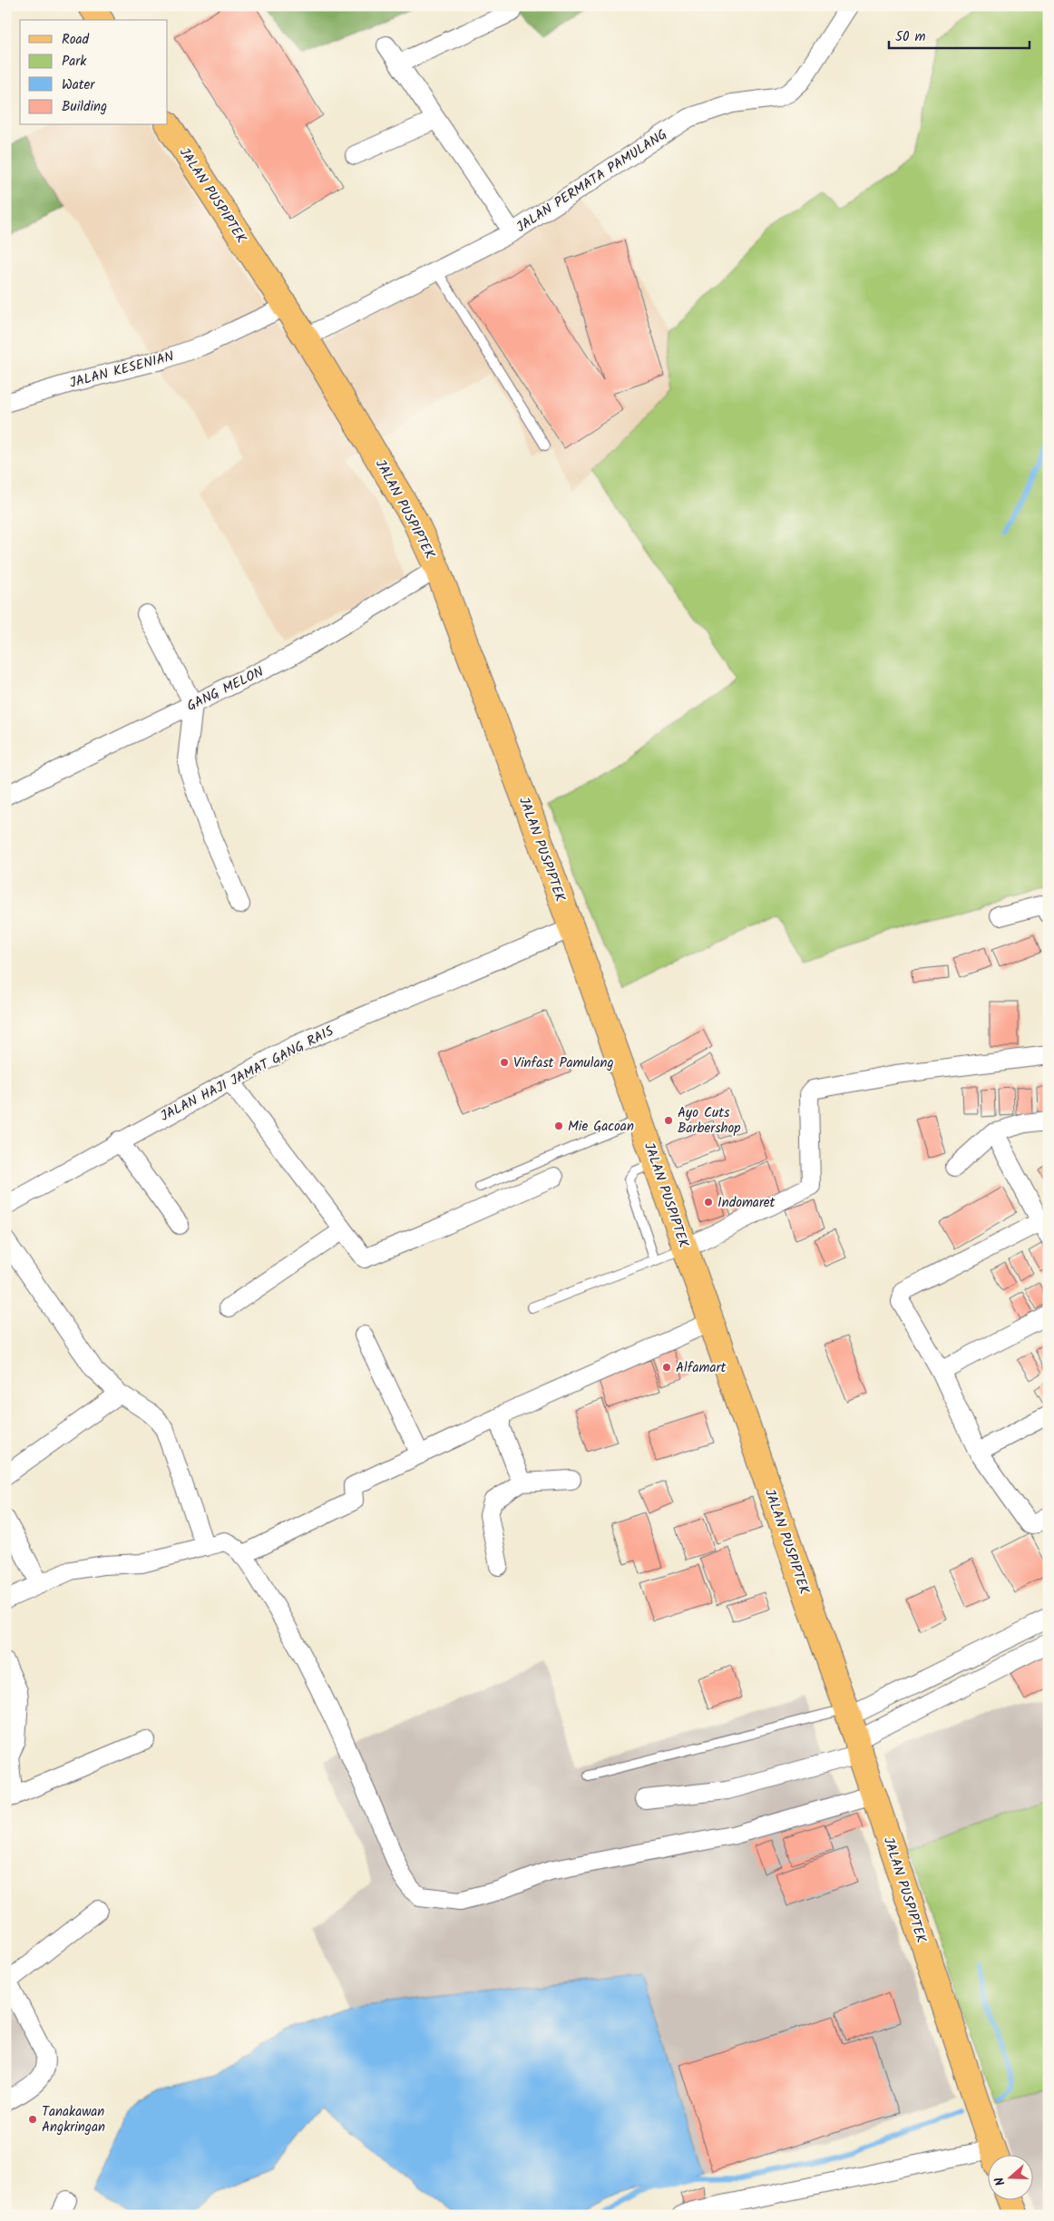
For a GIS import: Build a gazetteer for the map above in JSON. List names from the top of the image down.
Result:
{
  "streets": {
    "main road": ["JALAN PUSPIPTEK"],
    "street": [
      "JALAN PERMATA PAMULANG",
      "JALAN KESENIAN",
      "GANG MELON",
      "JALAN HAJI JAMAT GANG RAIS"
    ]
  },
  "crossings": [
    ["JALAN PERMATA PAMULANG", "JALAN PUSPIPTEK"],
    ["JALAN PUSPIPTEK", "JALAN KESENIAN"],
    ["JALAN PUSPIPTEK", "GANG MELON"],
    ["JALAN PUSPIPTEK", "JALAN HAJI JAMAT GANG RAIS"]
  ],
  "places": [
    "Vinfast Pamulang",
    "Ayo Cuts Barbershop",
    "Mie Gacoan",
    "Indomaret",
    "Alfamart",
    "Tanakawan Angkringan"
  ],
  "legend": [
    "Road",
    "Park",
    "Water",
    "Building"
  ],
  "scale_bar": "50 m",
  "north": "left"
}
